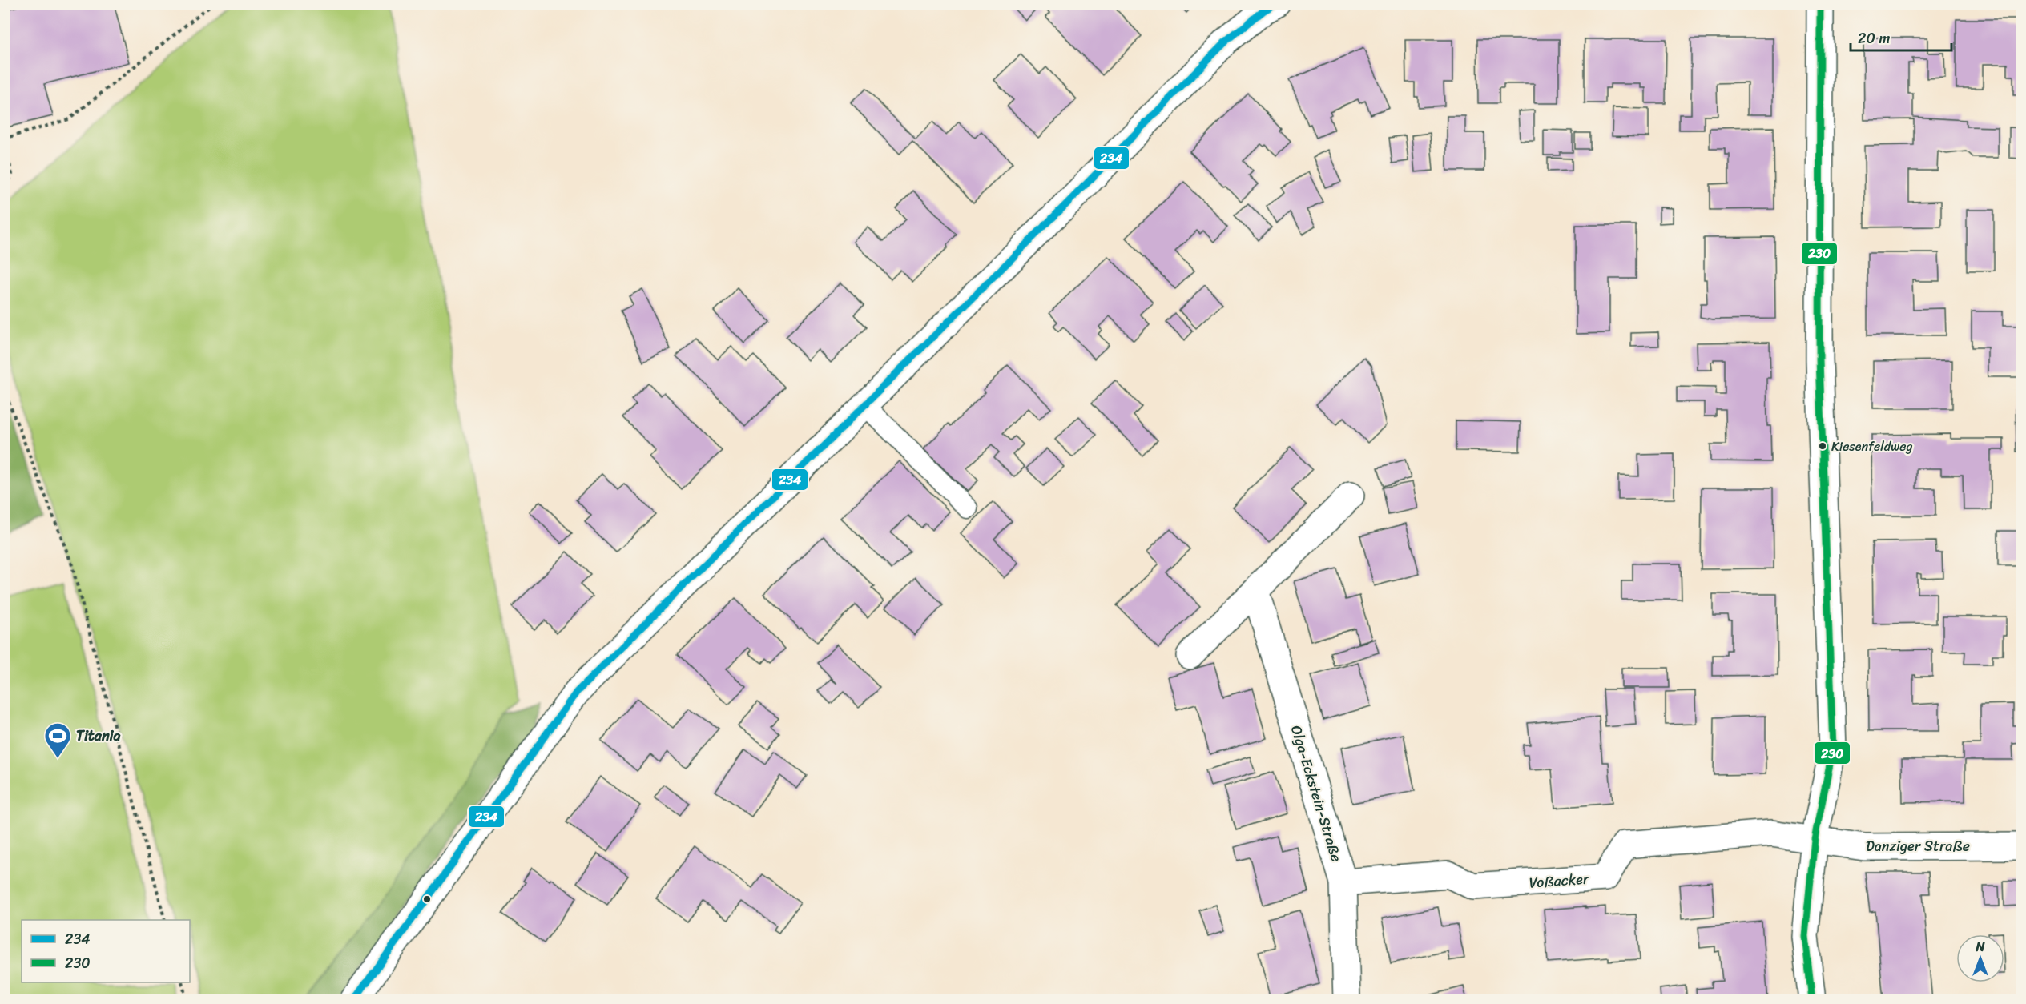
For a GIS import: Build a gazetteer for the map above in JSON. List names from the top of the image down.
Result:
{
  "streets": {
    "street": ["Olga-Eckstein-Straße", "Danziger Straße", "Voßacker"]
  },
  "crossings": [
    ["Olga-Eckstein-Straße", "Voßacker"],
    ["Danziger Straße", "Voßacker"]
  ],
  "places": {
    "other": ["Kiesenfeldweg"],
    "sports": ["Titania"]
  },
  "lines": ["transit line 234", "transit line 230"],
  "legend": ["234", "230"],
  "scale_bar": "20 m",
  "north": "top"
}
